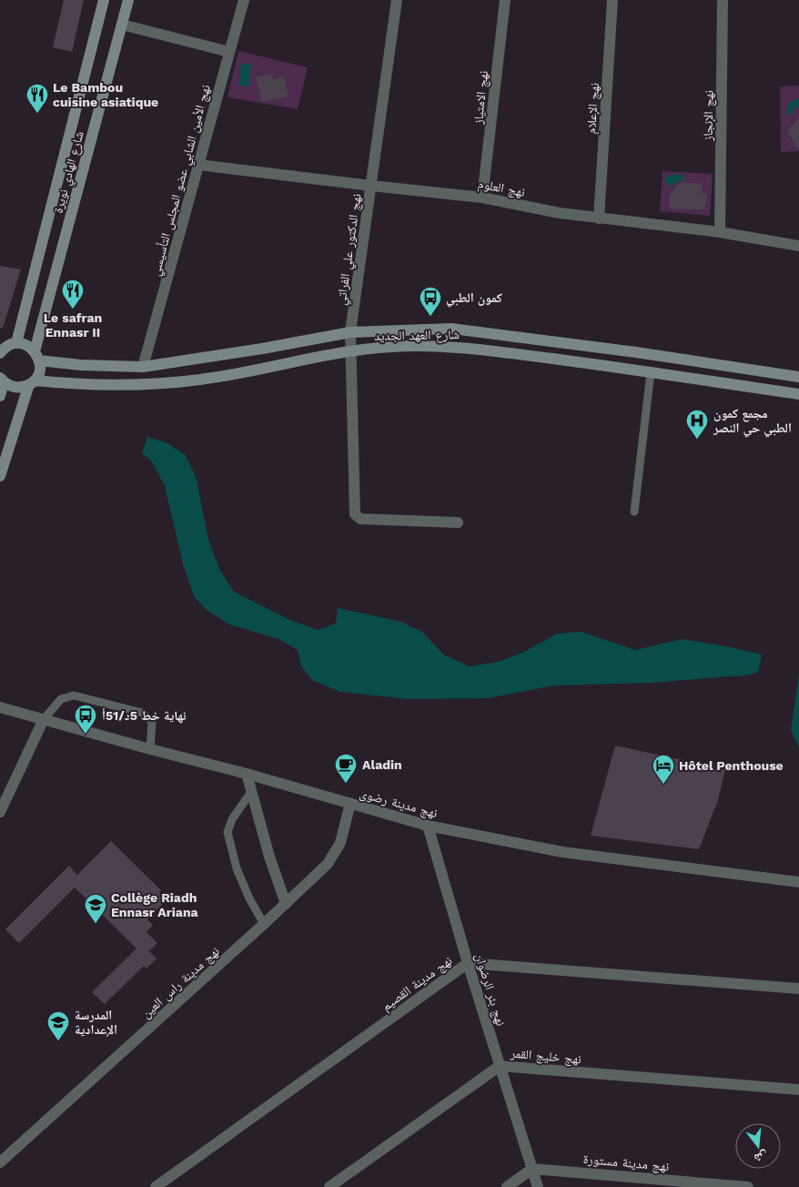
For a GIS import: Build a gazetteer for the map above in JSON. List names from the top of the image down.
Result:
{
  "streets": {
    "main road": ["شارع الهادي نويرة", "شارع العهد الجديد"],
    "street": [
      "نهج الامتياز",
      "نهج الإعلام",
      "نهج الإنجاز",
      "نهج الأمين الشابي عضو المجلس التأسيسي",
      "نهج العلوم",
      "نهج الدكتور علي الفراتي",
      "نهج مدينة رضوى",
      "نهج مدينة راس العين",
      "نهج مدينة القصيم",
      "نهج بئر الرضوان",
      "نهج خليج القمر",
      "نهج مدينة مستورة"
    ]
  },
  "crossings": [
    ["نهج الامتياز", "نهج العلوم"],
    ["نهج الإعلام", "نهج العلوم"],
    ["نهج الإنجاز", "نهج العلوم"],
    ["شارع الهادي نويرة", "شارع العهد الجديد"],
    ["نهج الأمين الشابي عضو المجلس التأسيسي", "نهج العلوم"],
    ["نهج الأمين الشابي عضو المجلس التأسيسي", "شارع العهد الجديد"],
    ["نهج العلوم", "نهج الدكتور علي الفراتي"],
    ["نهج الدكتور علي الفراتي", "شارع العهد الجديد"],
    ["نهج مدينة رضوى", "نهج مدينة راس العين"],
    ["نهج مدينة رضوى", "نهج بئر الرضوان"],
    ["نهج مدينة القصيم", "نهج بئر الرضوان"],
    ["نهج بئر الرضوان", "نهج خليج القمر"],
    ["نهج بئر الرضوان", "نهج مدينة مستورة"]
  ],
  "places": {
    "restaurant": ["Le Bambou cuisine asiatique", "Le safran Ennasr II"],
    "bus stop": ["كمون الطبي", "نهاية خط 5د/51أ"],
    "hospital": ["مجمع كمون الطبي حي النصر"],
    "cafe": ["Aladin"],
    "hotel": ["Hôtel Penthouse"],
    "school or university": ["Collège Riadh Ennasr Ariana", "المدرسة الإعدادية"]
  },
  "north": "bottom"
}
